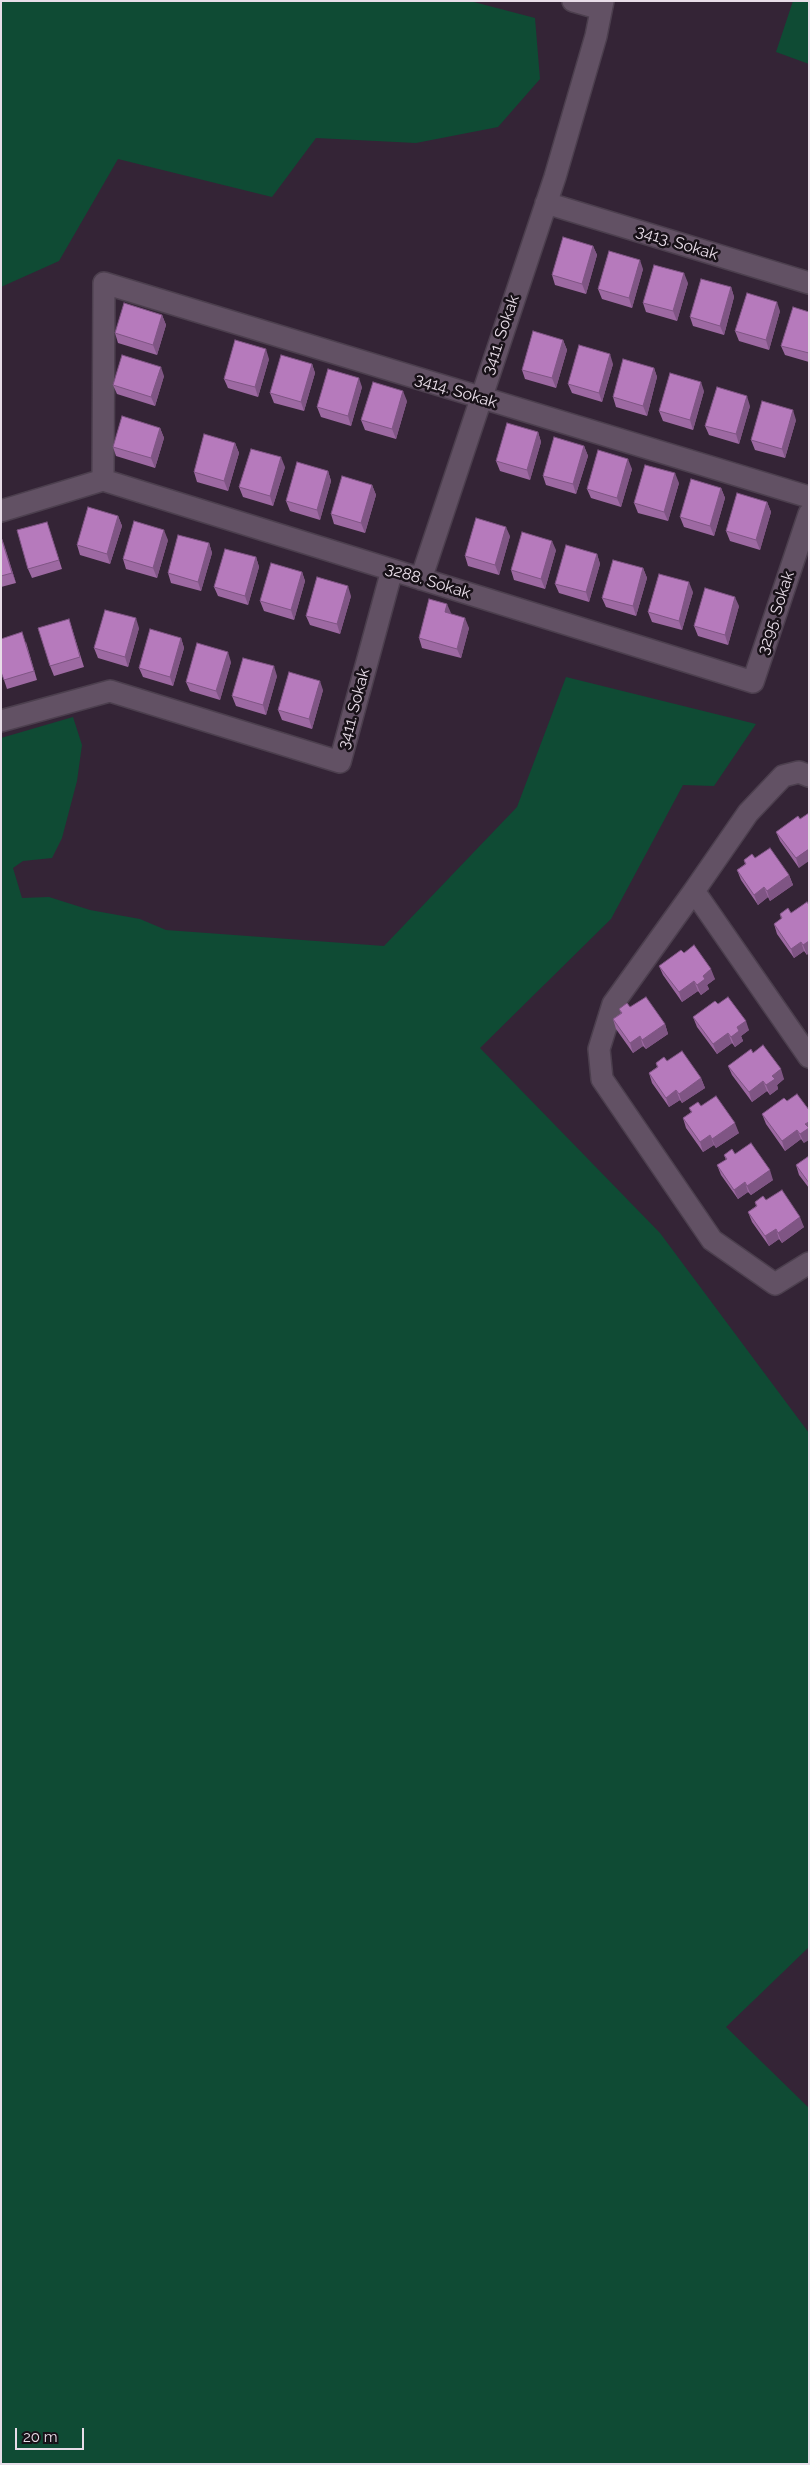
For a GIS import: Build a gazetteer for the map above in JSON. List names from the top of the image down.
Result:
{
  "streets": {
    "street": [
      "3413. Sokak",
      "3411. Sokak",
      "3414. Sokak",
      "3288. Sokak",
      "3295. Sokak"
    ]
  },
  "crossings": [
    ["3413. Sokak", "3411. Sokak"],
    ["3411. Sokak", "3414. Sokak"],
    ["3411. Sokak", "3288. Sokak"],
    ["3414. Sokak", "3288. Sokak"],
    ["3288. Sokak", "3295. Sokak"]
  ],
  "scale_bar": "20 m"
}
